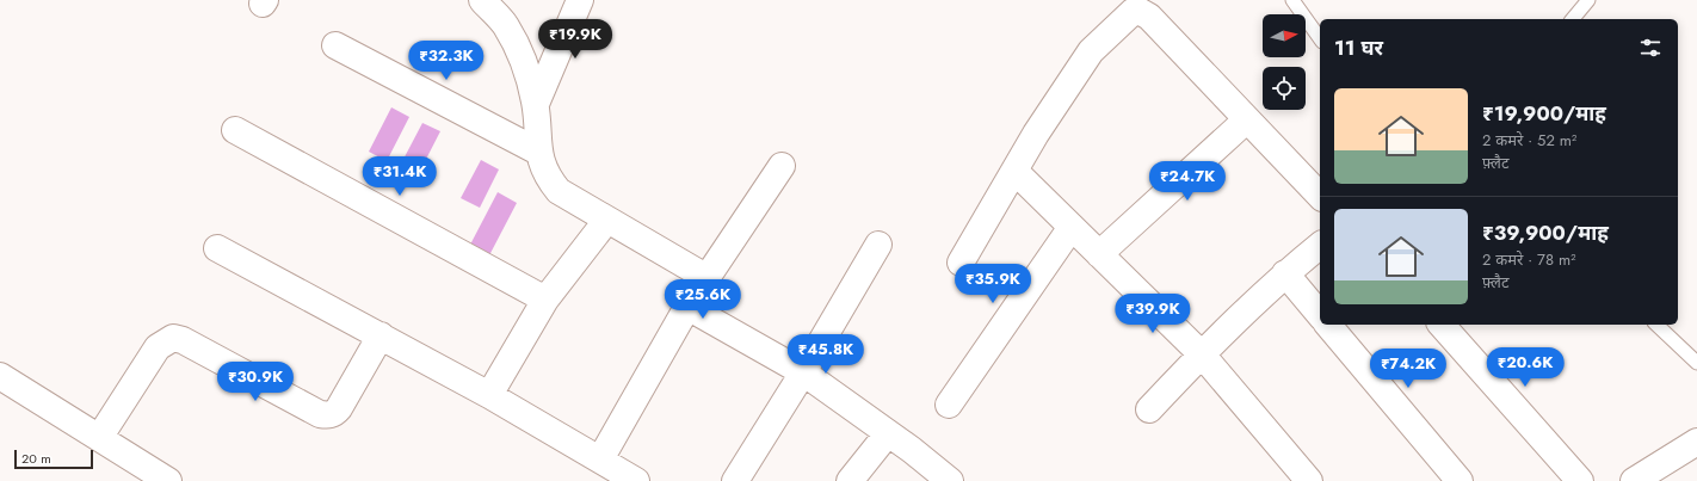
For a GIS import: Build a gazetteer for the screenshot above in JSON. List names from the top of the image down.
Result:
{
  "scale_bar": "20 m",
  "north": "right",
  "page": {
    "price": [
      "₹19.9K",
      "₹32.3K",
      "₹31.4K",
      "₹24.7K",
      "₹35.9K",
      "₹25.6K",
      "₹39.9K",
      "₹45.8K",
      "₹20.6K",
      "₹74.2K",
      "₹30.9K"
    ],
    "heading": "11 घर",
    "list": [
      {
        "name": "₹19,900/माह",
        "note": "2 कमरे · 52 m² · फ़्लैट"
      },
      {
        "name": "₹39,900/माह",
        "note": "2 कमरे · 78 m² · फ़्लैट"
      }
    ],
    "scale": "20 m"
  }
}
